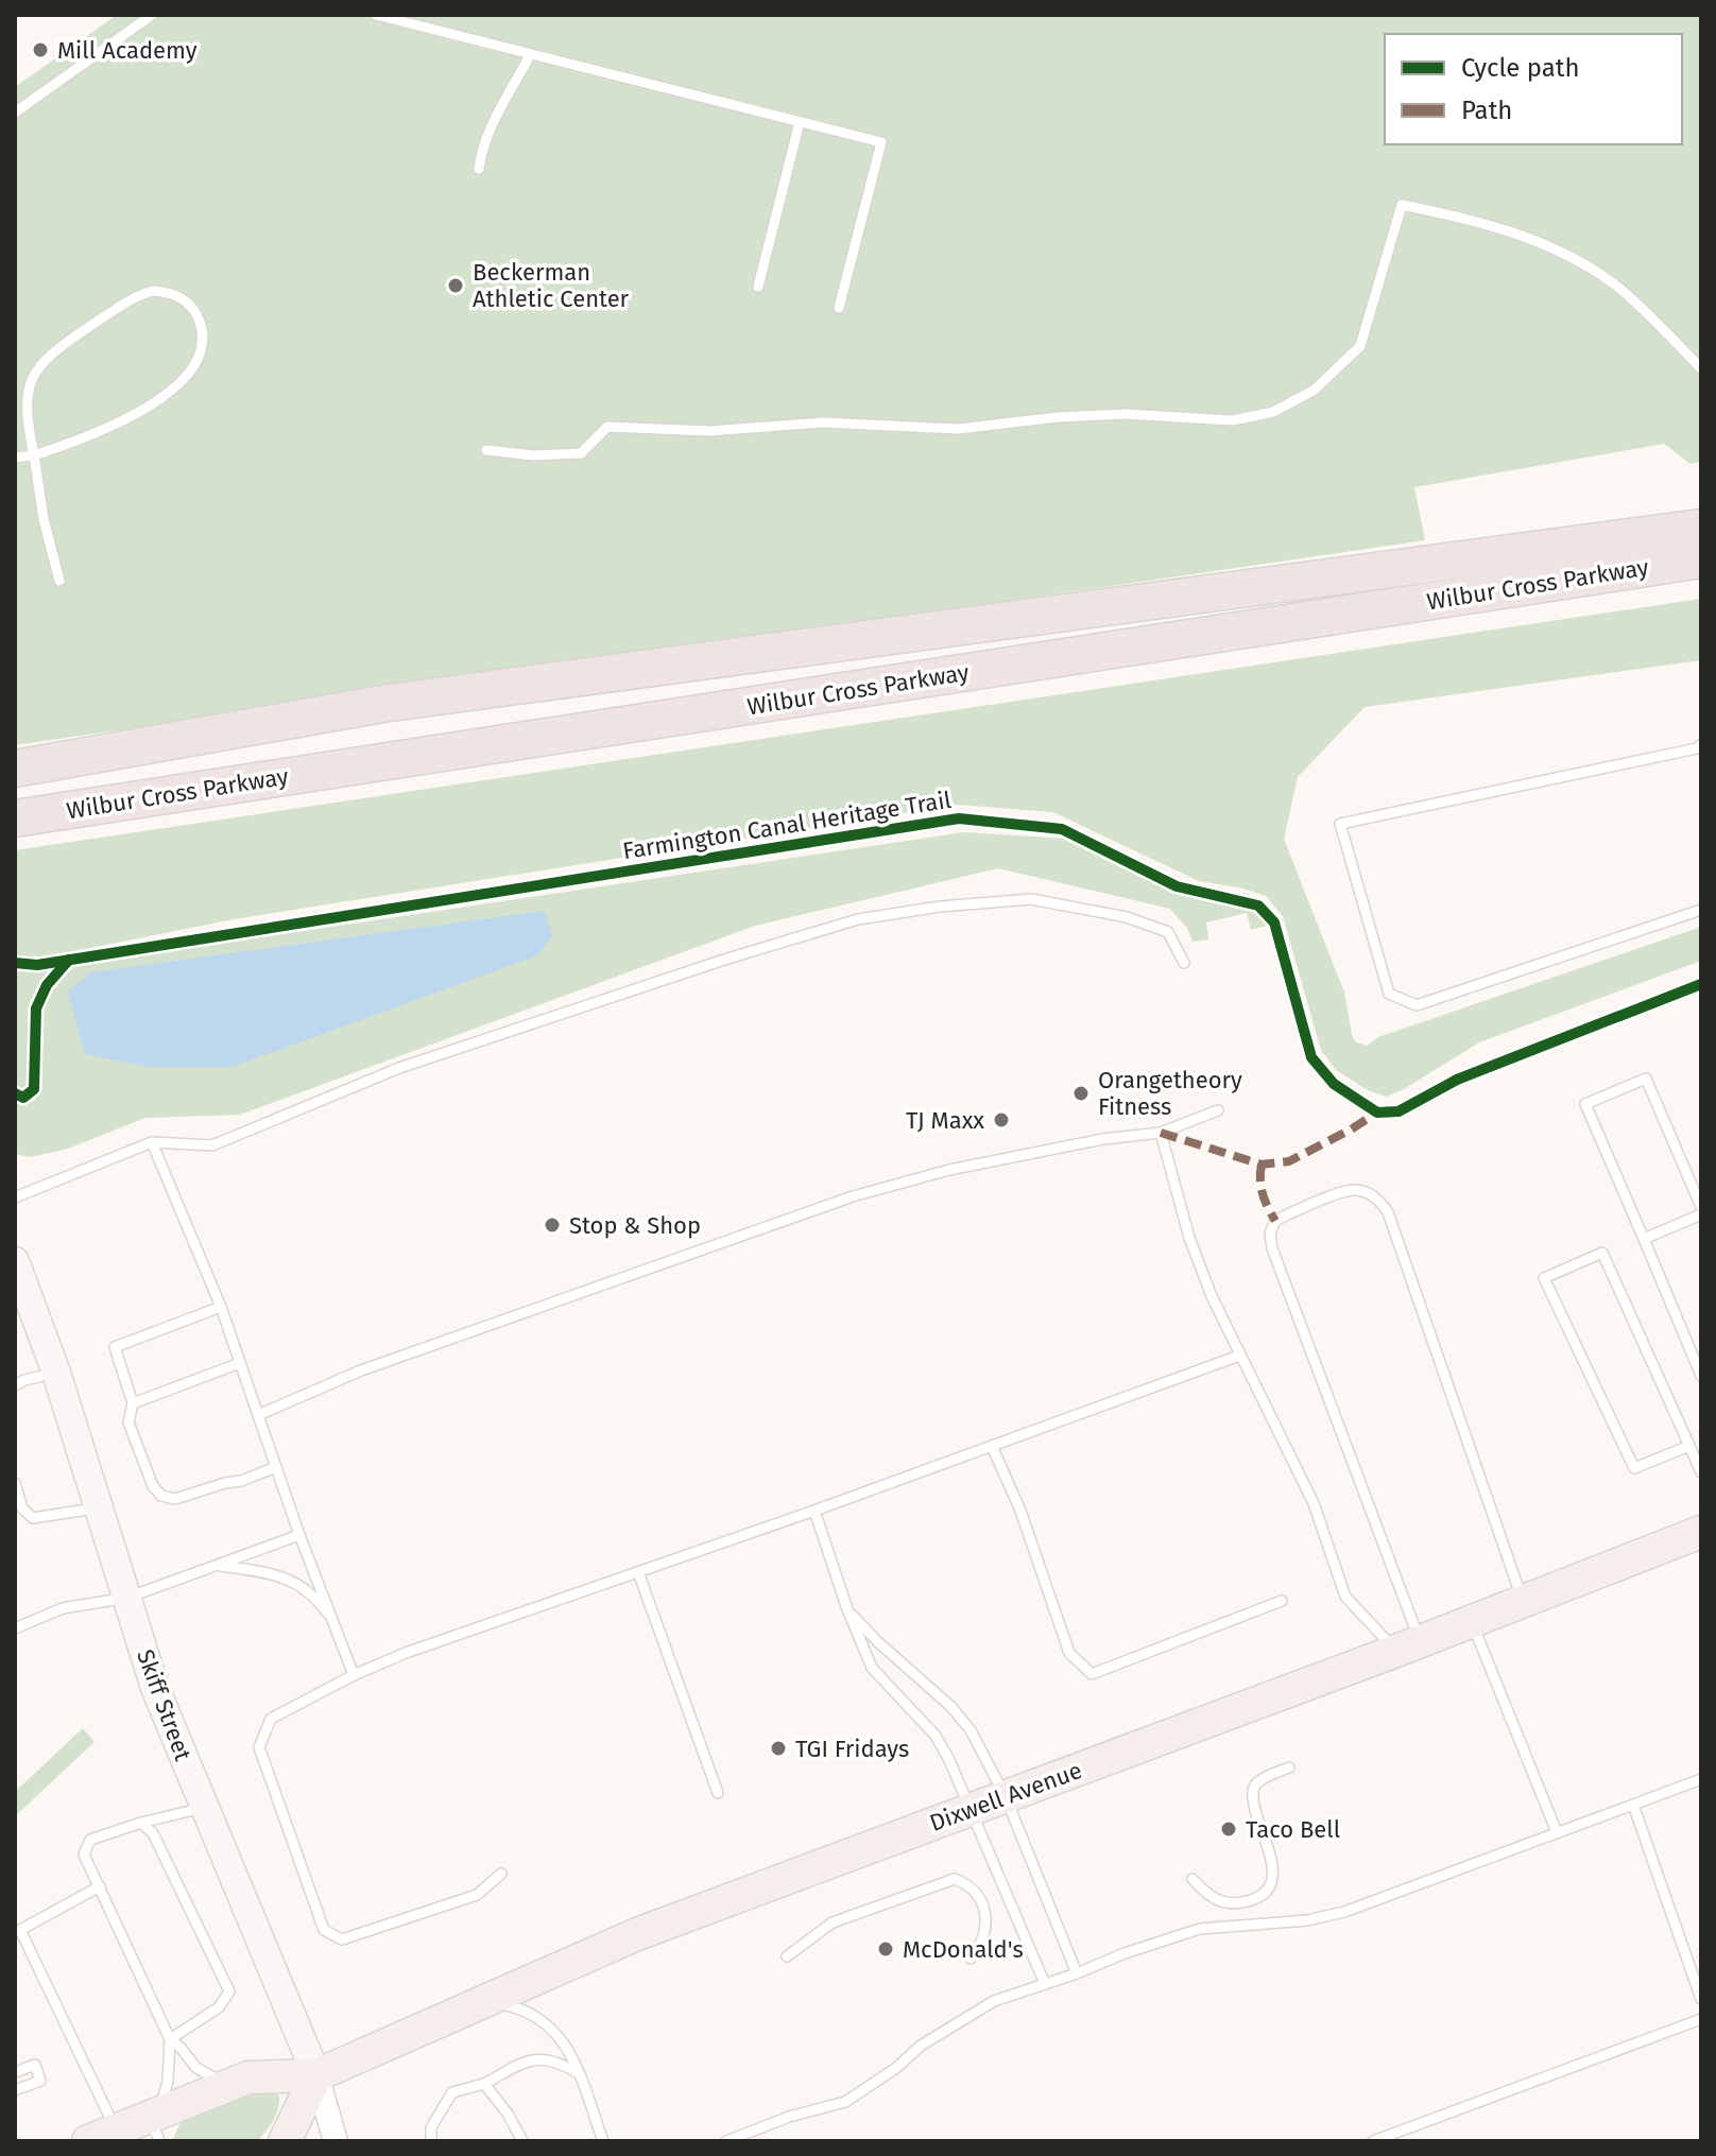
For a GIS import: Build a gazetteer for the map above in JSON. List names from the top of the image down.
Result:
{
  "streets": {
    "highway": ["Wilbur Cross Parkway"],
    "main road": ["Skiff Street", "Dixwell Avenue"],
    "cycle path": ["Farmington Canal Heritage Trail"]
  },
  "crossings": [
    ["Skiff Street", "Dixwell Avenue"]
  ],
  "places": [
    "Mill Academy",
    "Beckerman Athletic Center",
    "Orangetheory Fitness",
    "TJ Maxx",
    "Stop & Shop",
    "TGI Fridays",
    "Taco Bell",
    "McDonald's"
  ],
  "legend": ["Cycle path", "Path"]
}
